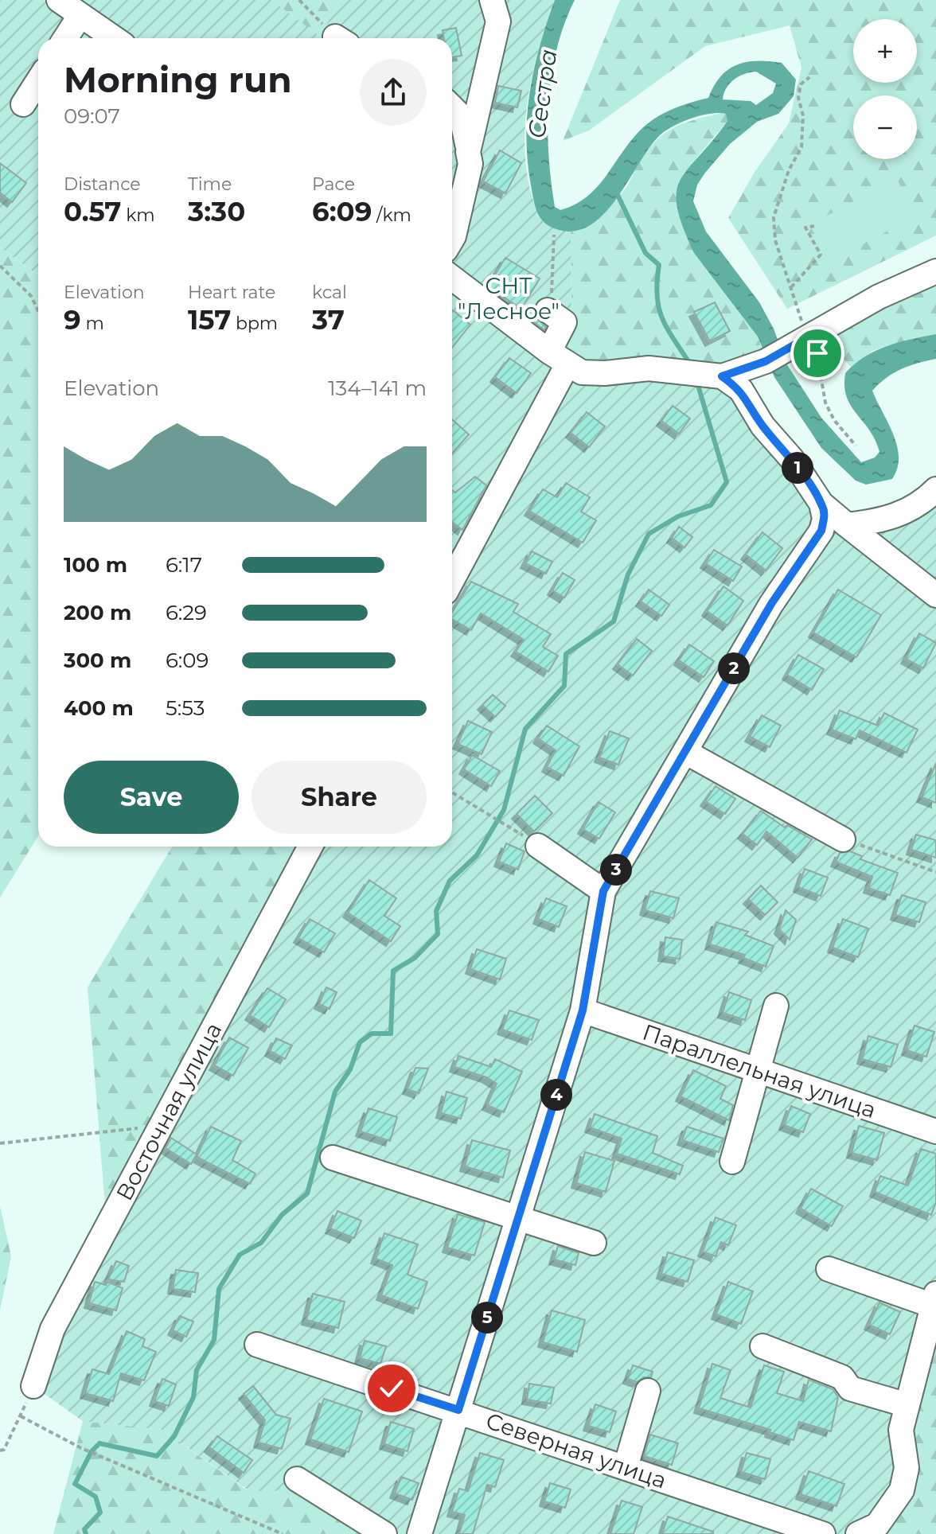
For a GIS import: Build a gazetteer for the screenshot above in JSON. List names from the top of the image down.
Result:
{
  "streets": {
    "street": ["Параллельная улица", "Восточная улица", "Северная улица"]
  },
  "water": ["Сестра"],
  "parks": ["СНТ \"Лесное\""],
  "page": {
    "map_buttons": ["+", "−"],
    "heading": ["Morning run", "09:07"],
    "stats": [
      ["Distance", "0.57 km"],
      ["Time", "3:30"],
      ["Pace", "6:09 /km"],
      ["Elevation", "9 m"],
      ["Heart rate", "157 bpm"],
      ["kcal", "37"]
    ],
    "chart": ["Elevation", "134–141 m"],
    "pins": [
      "1",
      "2",
      "3",
      "4",
      "5"
    ],
    "list": [
      {
        "name": "100 m",
        "note": "6:17"
      },
      {
        "name": "200 m",
        "note": "6:29"
      },
      {
        "name": "300 m",
        "note": "6:09"
      },
      {
        "name": "400 m",
        "note": "5:53"
      }
    ],
    "buttons": ["Save", "Share"]
  }
}
